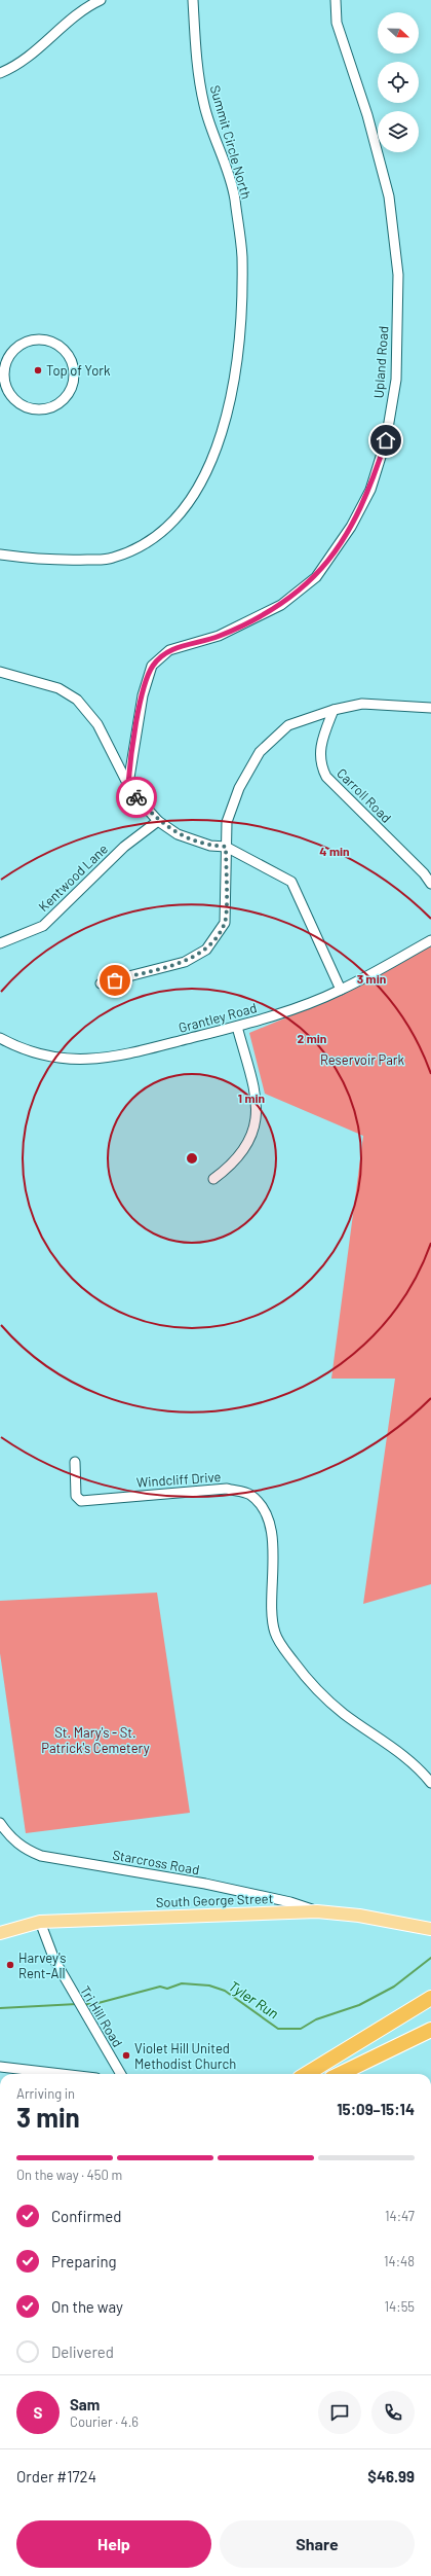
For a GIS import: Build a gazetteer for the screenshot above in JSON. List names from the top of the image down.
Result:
{
  "streets": {
    "main road": ["South George Street"],
    "street": [
      "Summit Circle North",
      "Upland Road",
      "Carroll Road",
      "Kentwood Lane",
      "Grantley Road",
      "Windcliff Drive",
      "Starcross Road",
      "Tri Hill Road"
    ]
  },
  "crossings": [
    ["Starcross Road", "South George Street"],
    ["South George Street", "Tri Hill Road"]
  ],
  "water": ["Tyler Run"],
  "parks": ["Reservoir Park", "St. Mary's - St. Patrick's Cemetery"],
  "places": ["Top of York", "Harvey's Rent-All", "Violet Hill United Methodist Church"],
  "north": "right",
  "page": {
    "heading": ["3 min", "Arriving in", "15:09–15:14"],
    "panel": [
      "Sam",
      "Courier · 4.6",
      "Order #1724",
      "$46.99"
    ],
    "bar": "On the way · 450 m",
    "list": [
      ["Confirmed", "14:47"],
      ["Preparing", "14:48"],
      ["On the way", "14:55"],
      "Delivered"
    ],
    "round": "S",
    "buttons": ["Help", "Share"]
  },
  "rings": [
    "4 min",
    "3 min",
    "2 min",
    "1 min"
  ]
}
